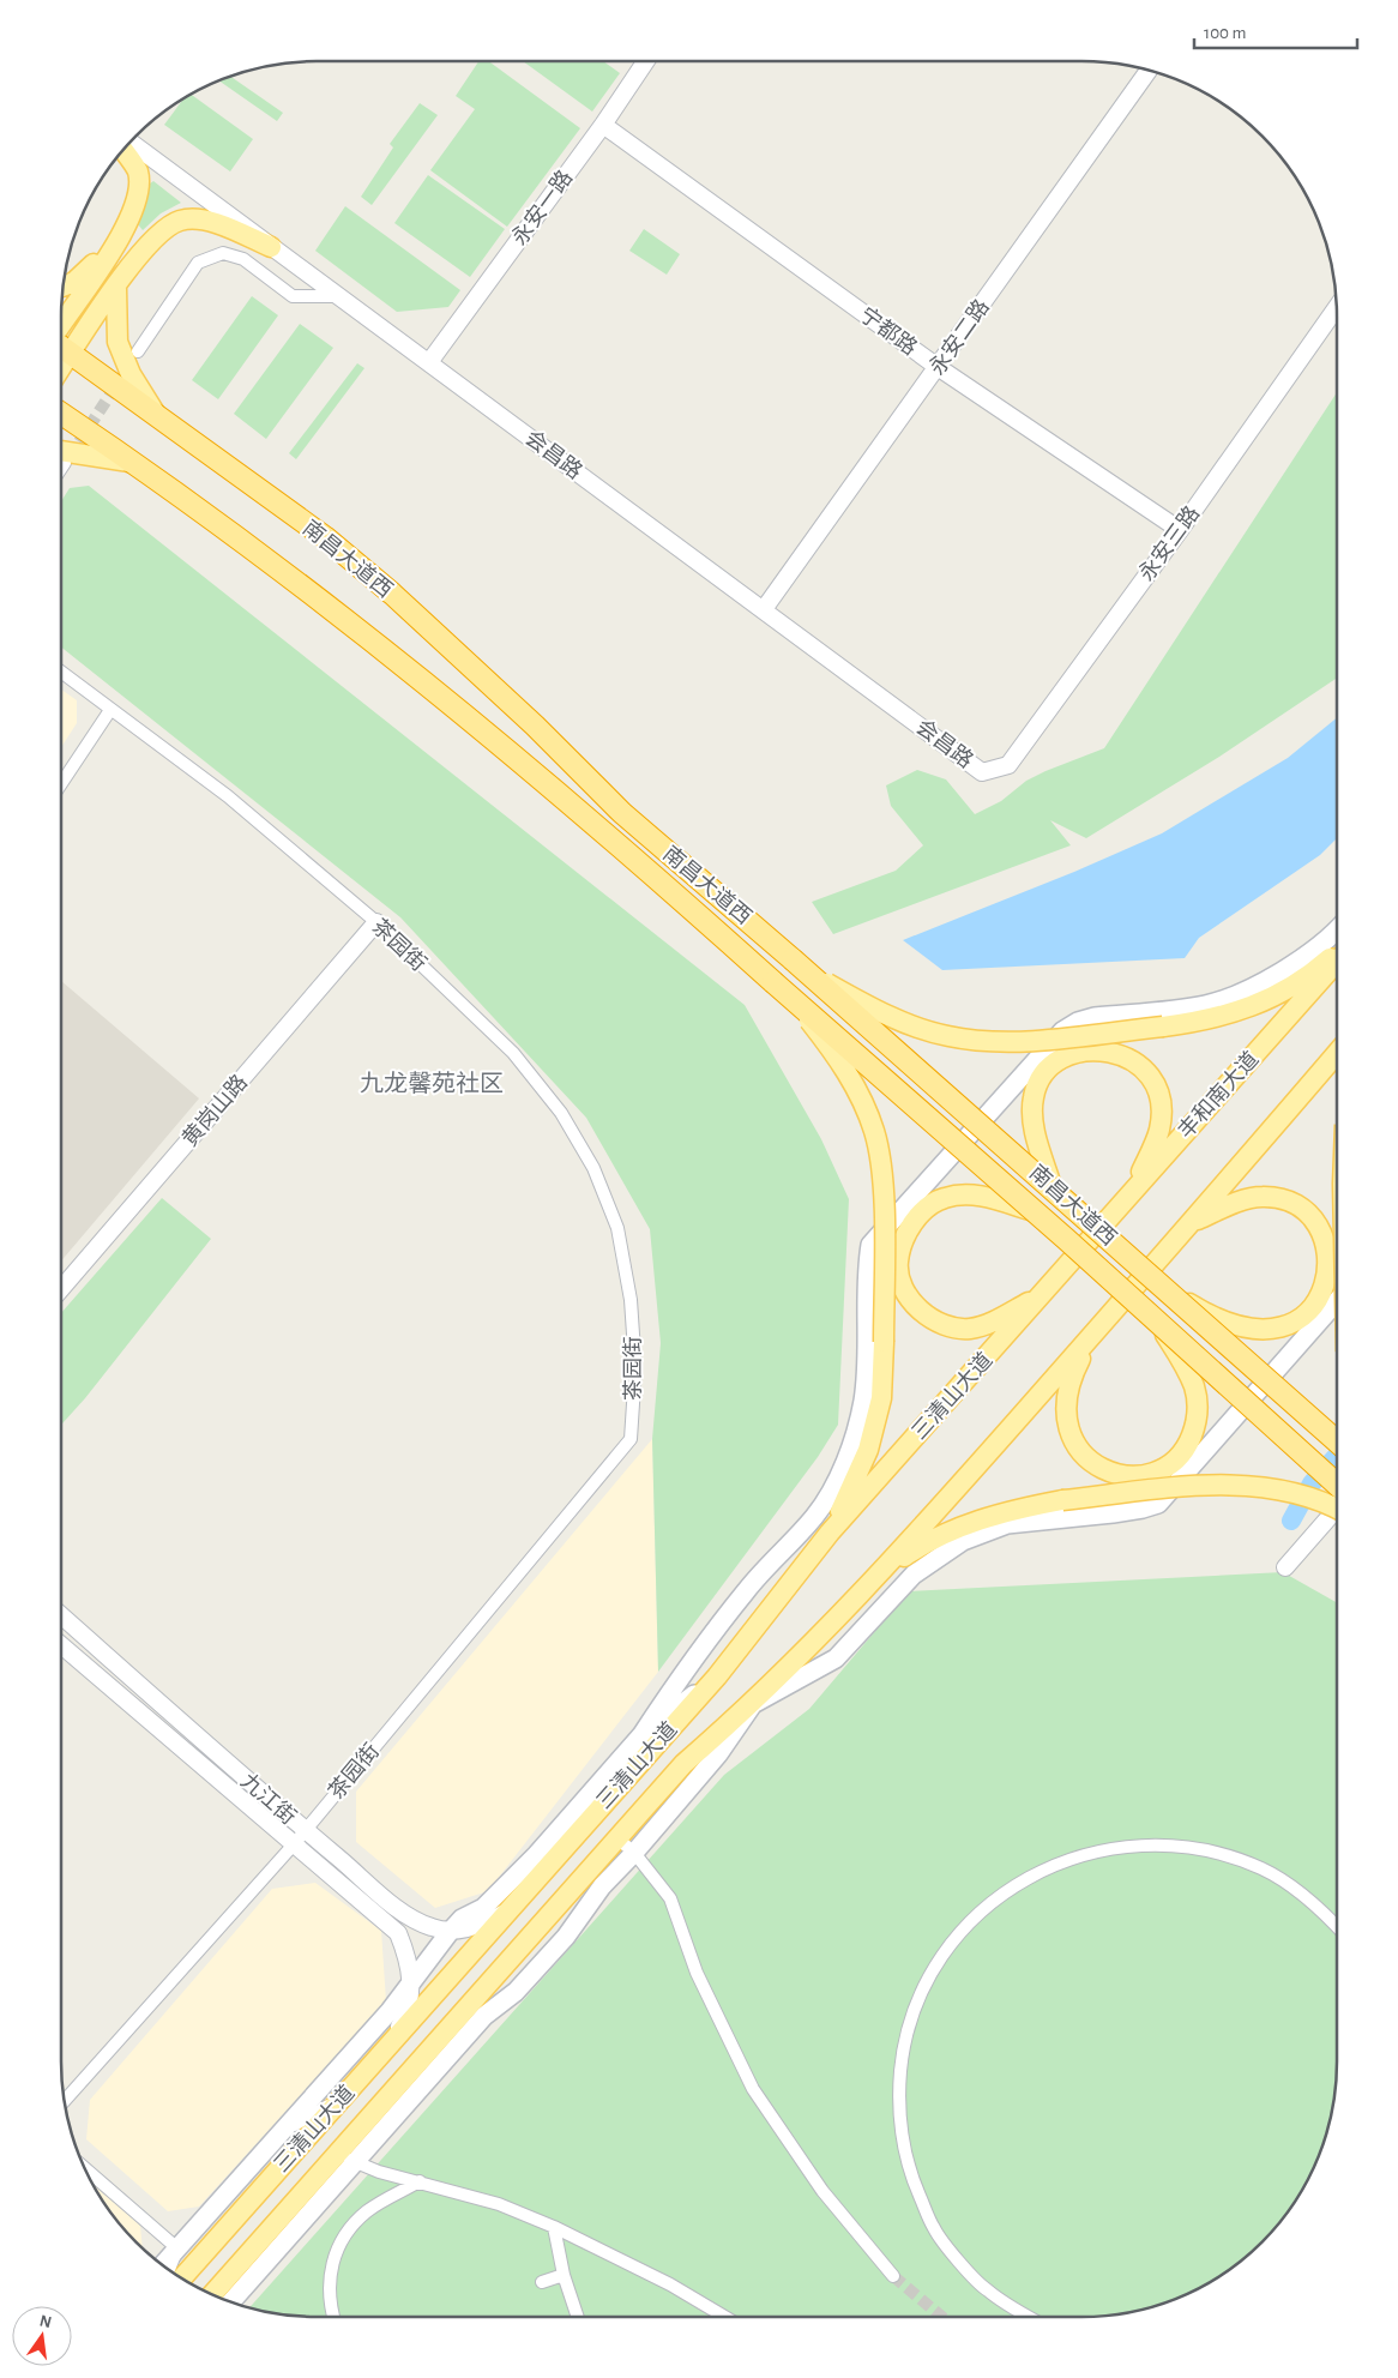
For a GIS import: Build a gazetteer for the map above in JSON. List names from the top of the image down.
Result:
{
  "streets": {
    "highway": ["南昌大道西"],
    "main road": ["丰和南大道", "三清山大道"],
    "street": [
      "永安一路",
      "宁都路",
      "永安二路",
      "会昌路",
      "永安三路",
      "茶园街",
      "黄岗山路",
      "九江街"
    ]
  },
  "crossings": [
    ["永安一路", "宁都路"],
    ["永安一路", "会昌路"],
    ["宁都路", "永安二路"],
    ["宁都路", "永安三路"],
    ["永安二路", "会昌路"],
    ["会昌路", "永安三路"],
    ["茶园街", "黄岗山路"],
    ["茶园街", "九江街"],
    ["丰和南大道", "三清山大道"],
    ["三清山大道", "九江街"]
  ],
  "districts": ["九龙馨苑社区"],
  "scale_bar": "100 m",
  "north": "top"
}
